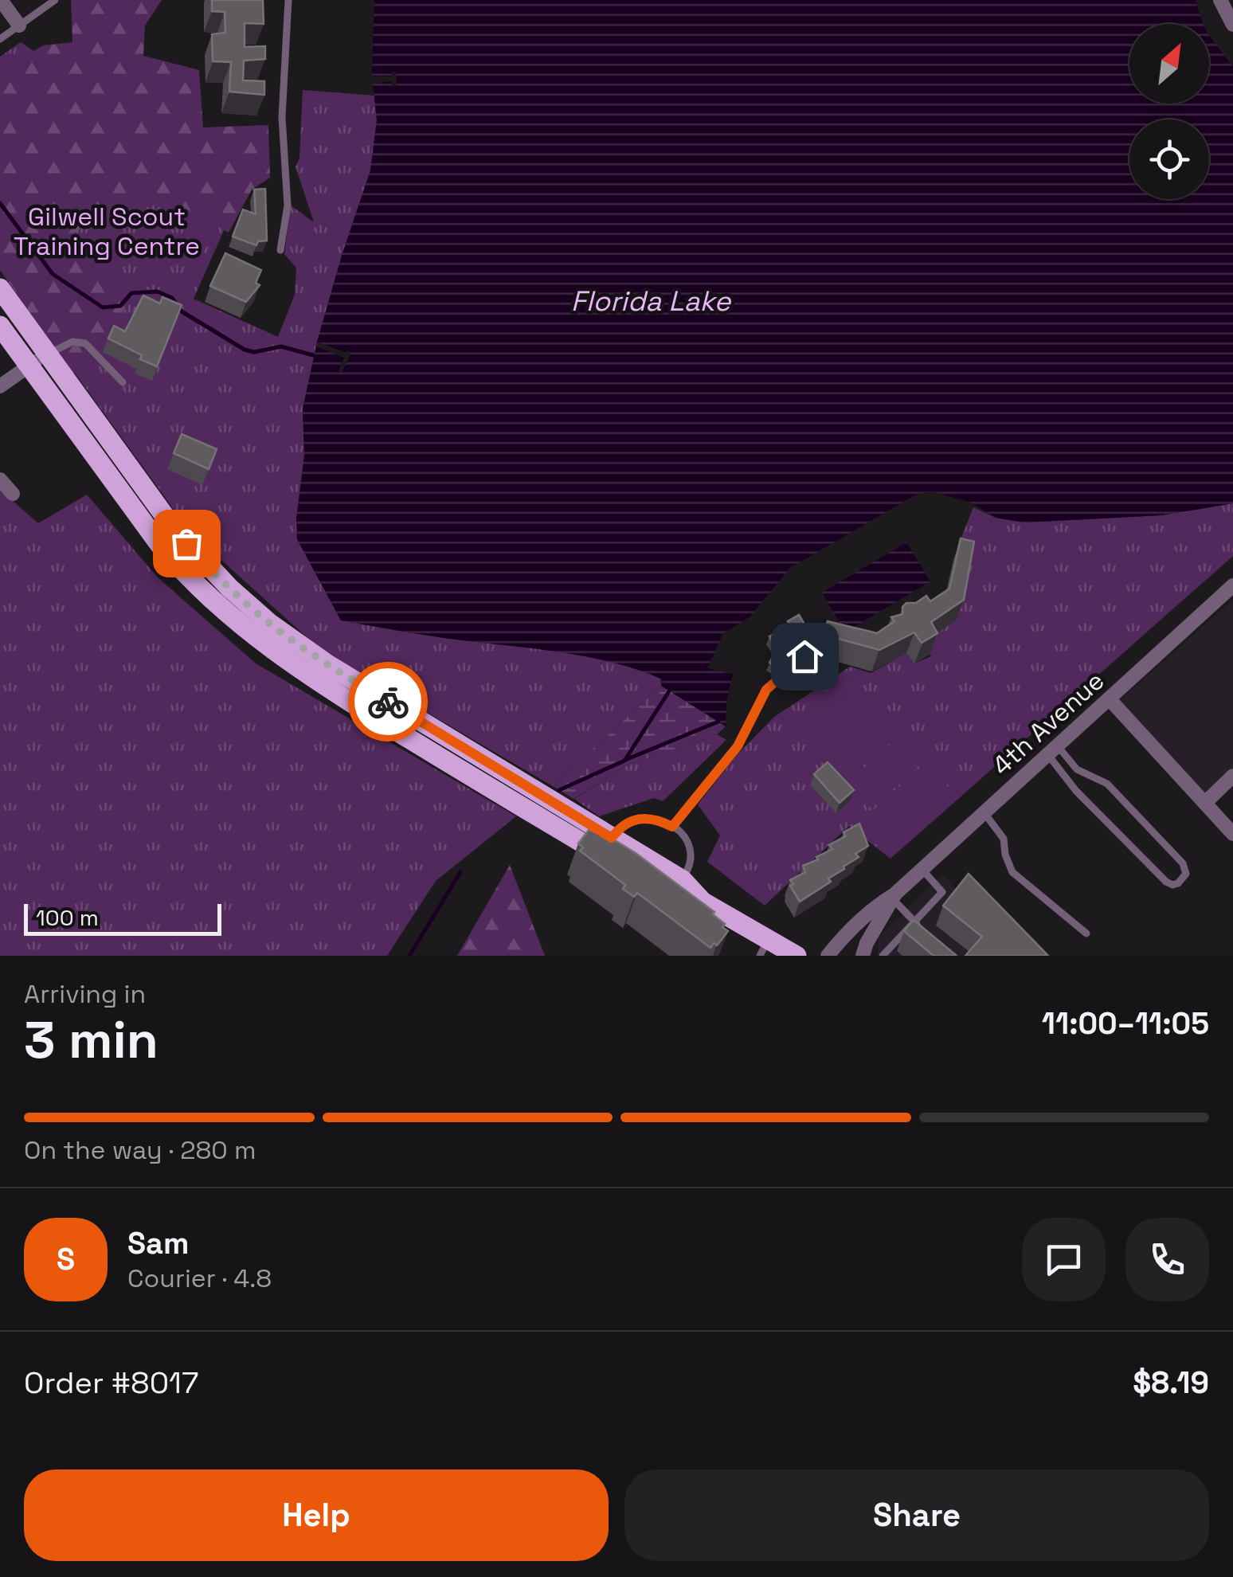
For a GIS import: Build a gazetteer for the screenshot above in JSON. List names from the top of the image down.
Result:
{
  "streets": {
    "street": ["4th Avenue"]
  },
  "water": ["Florida Lake"],
  "parks": ["Gilwell Scout Training Centre"],
  "scale_bar": "100 m",
  "north": "top right",
  "page": {
    "scale": "100 m",
    "heading": ["3 min", "Arriving in", "11:00–11:05"],
    "panel": [
      "Sam",
      "Courier · 4.8",
      "Order #8017",
      "$8.19"
    ],
    "bar": "On the way · 280 m",
    "round": "S",
    "buttons": ["Help", "Share"]
  }
}
